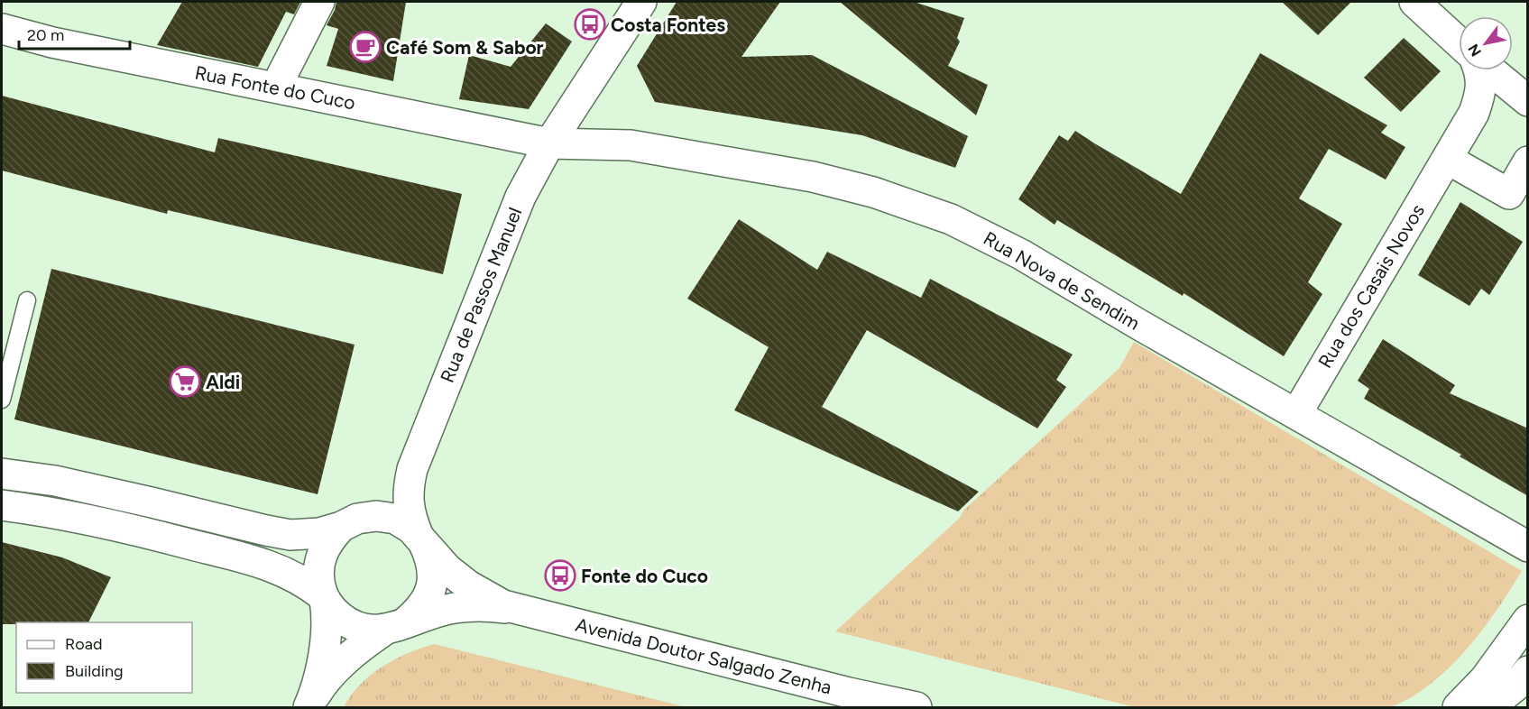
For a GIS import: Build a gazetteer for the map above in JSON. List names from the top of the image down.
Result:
{
  "streets": {
    "street": [
      "Rua Fonte do Cuco",
      "Rua Nova de Sendim",
      "Rua dos Casais Novos",
      "Rua de Passos Manuel",
      "Avenida Doutor Salgado Zenha"
    ]
  },
  "crossings": [
    ["Rua Fonte do Cuco", "Rua Nova de Sendim"],
    ["Rua Fonte do Cuco", "Rua de Passos Manuel"],
    ["Rua Nova de Sendim", "Rua dos Casais Novos"],
    ["Rua Nova de Sendim", "Rua de Passos Manuel"],
    ["Rua de Passos Manuel", "Avenida Doutor Salgado Zenha"]
  ],
  "places": {
    "bus stop": ["Costa Fontes", "Fonte do Cuco"],
    "cafe": ["Café Som & Sabor"],
    "supermarket": ["Aldi"]
  },
  "legend": ["Road", "Building"],
  "scale_bar": "20 m",
  "north": "bottom left"
}
